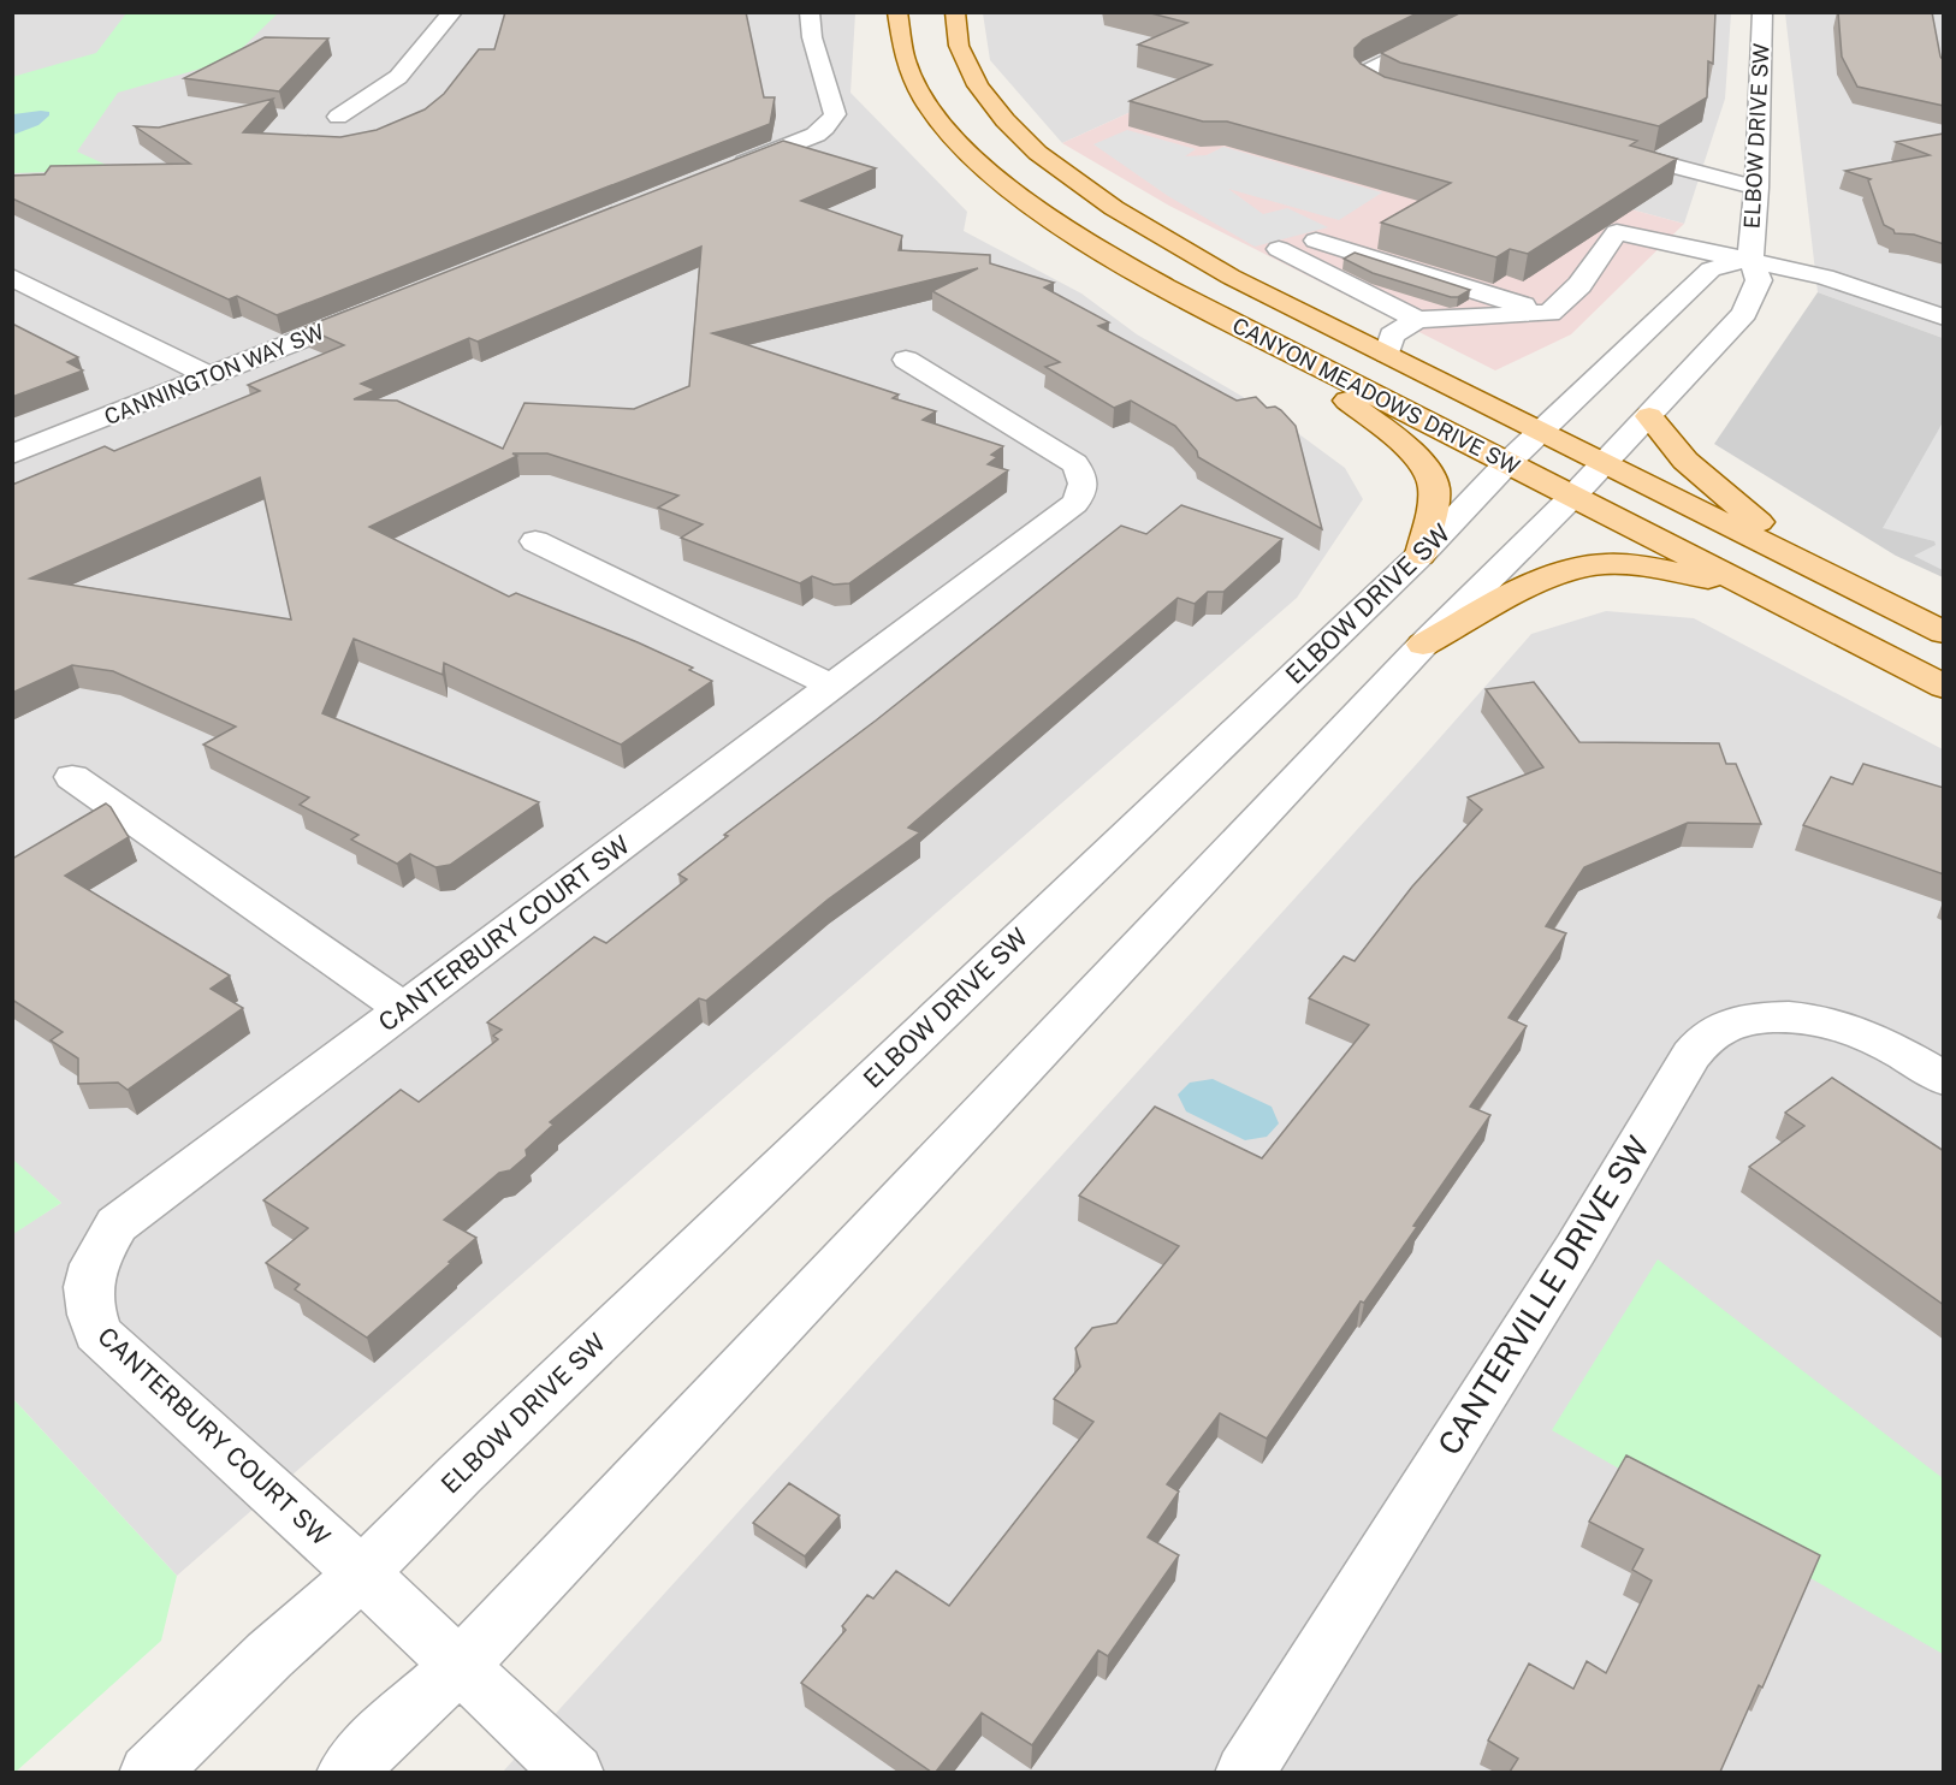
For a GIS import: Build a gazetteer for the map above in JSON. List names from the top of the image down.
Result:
{
  "streets": {
    "main road": ["CANYON MEADOWS DRIVE SW"],
    "street": [
      "ELBOW DRIVE SW",
      "CANNINGTON WAY SW",
      "CANTERBURY COURT SW",
      "CANTERVILLE DRIVE SW"
    ]
  },
  "crossings": [
    ["ELBOW DRIVE SW", "CANYON MEADOWS DRIVE SW"],
    ["ELBOW DRIVE SW", "CANTERBURY COURT SW"]
  ]
}
